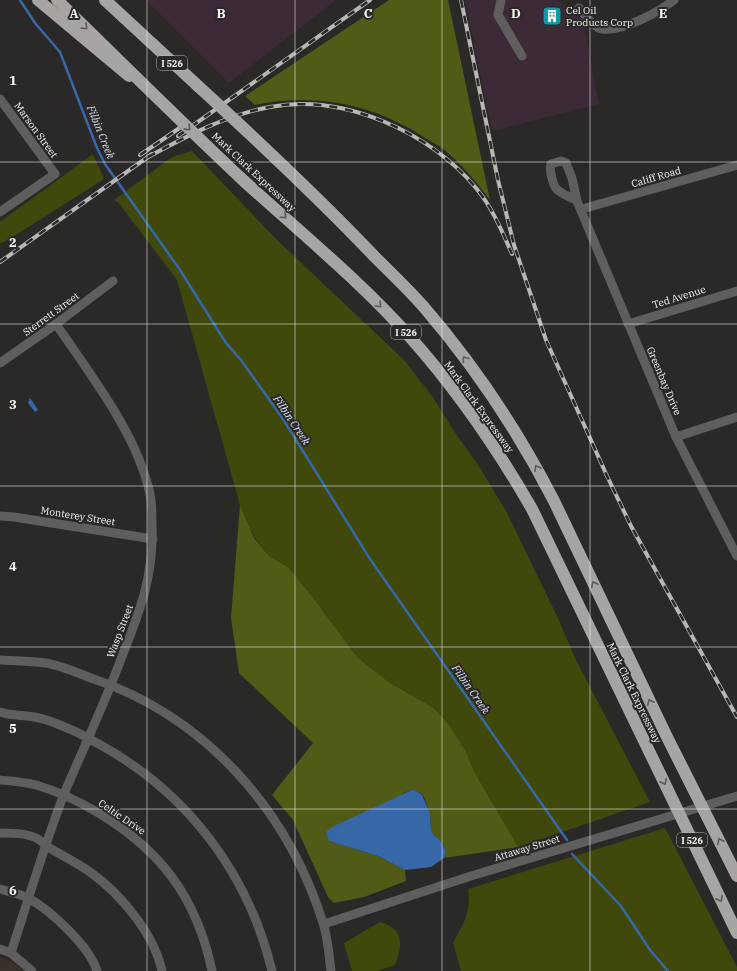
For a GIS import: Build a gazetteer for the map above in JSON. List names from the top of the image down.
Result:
{
  "streets": {
    "highway": ["I 526", "Mark Clark Expressway"],
    "street": [
      "Marson Street",
      "Califf Road",
      "Ted Avenue",
      "Sterrett Street",
      "Greenbay Drive",
      "Monterey Street",
      "Wasp Street",
      "Celtic Drive",
      "Attaway Street"
    ]
  },
  "crossings": [
    ["Califf Road", "Greenbay Drive"],
    ["Ted Avenue", "Greenbay Drive"],
    ["Sterrett Street", "Wasp Street"],
    ["Monterey Street", "Wasp Street"],
    ["Wasp Street", "Celtic Drive"]
  ],
  "water": ["Filbin Creek"],
  "places": {
    "building": ["Cel Oil Products Corp"]
  },
  "grid": {
    "columns": [
      "A",
      "B",
      "C",
      "D",
      "E"
    ],
    "rows": [
      "1",
      "2",
      "3",
      "4",
      "5",
      "6"
    ]
  }
}
